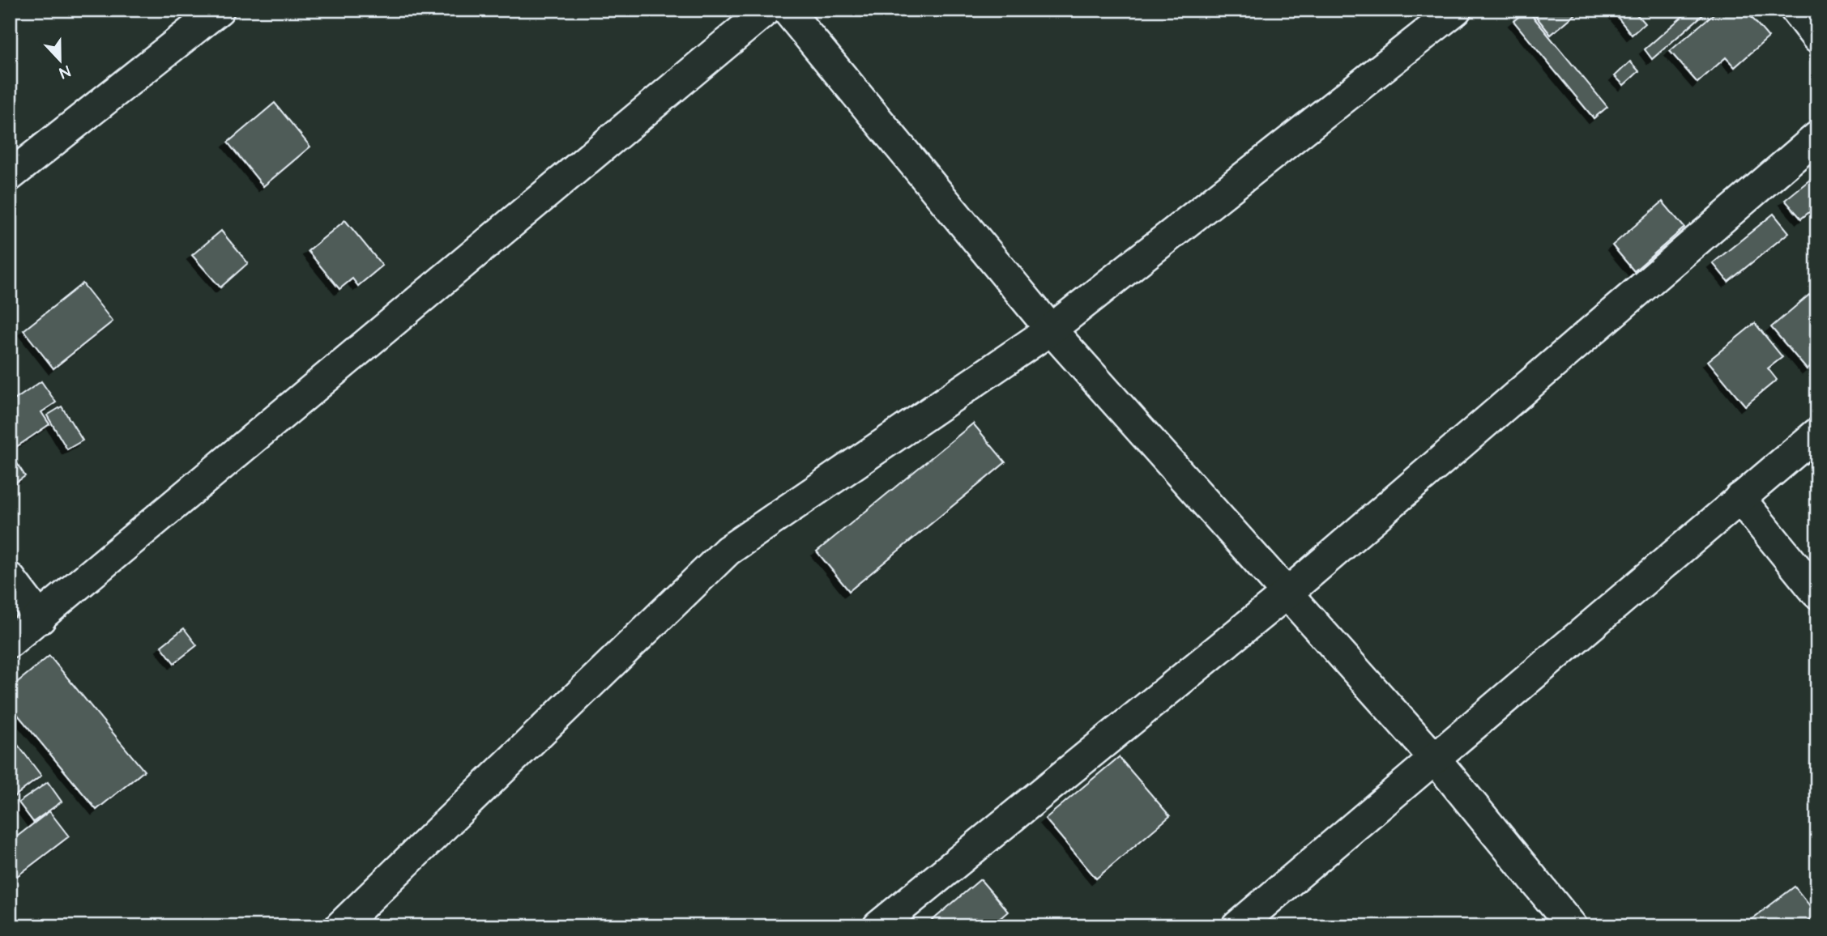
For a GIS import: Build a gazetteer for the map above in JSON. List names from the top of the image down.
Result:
{
  "north": "bottom"
}
